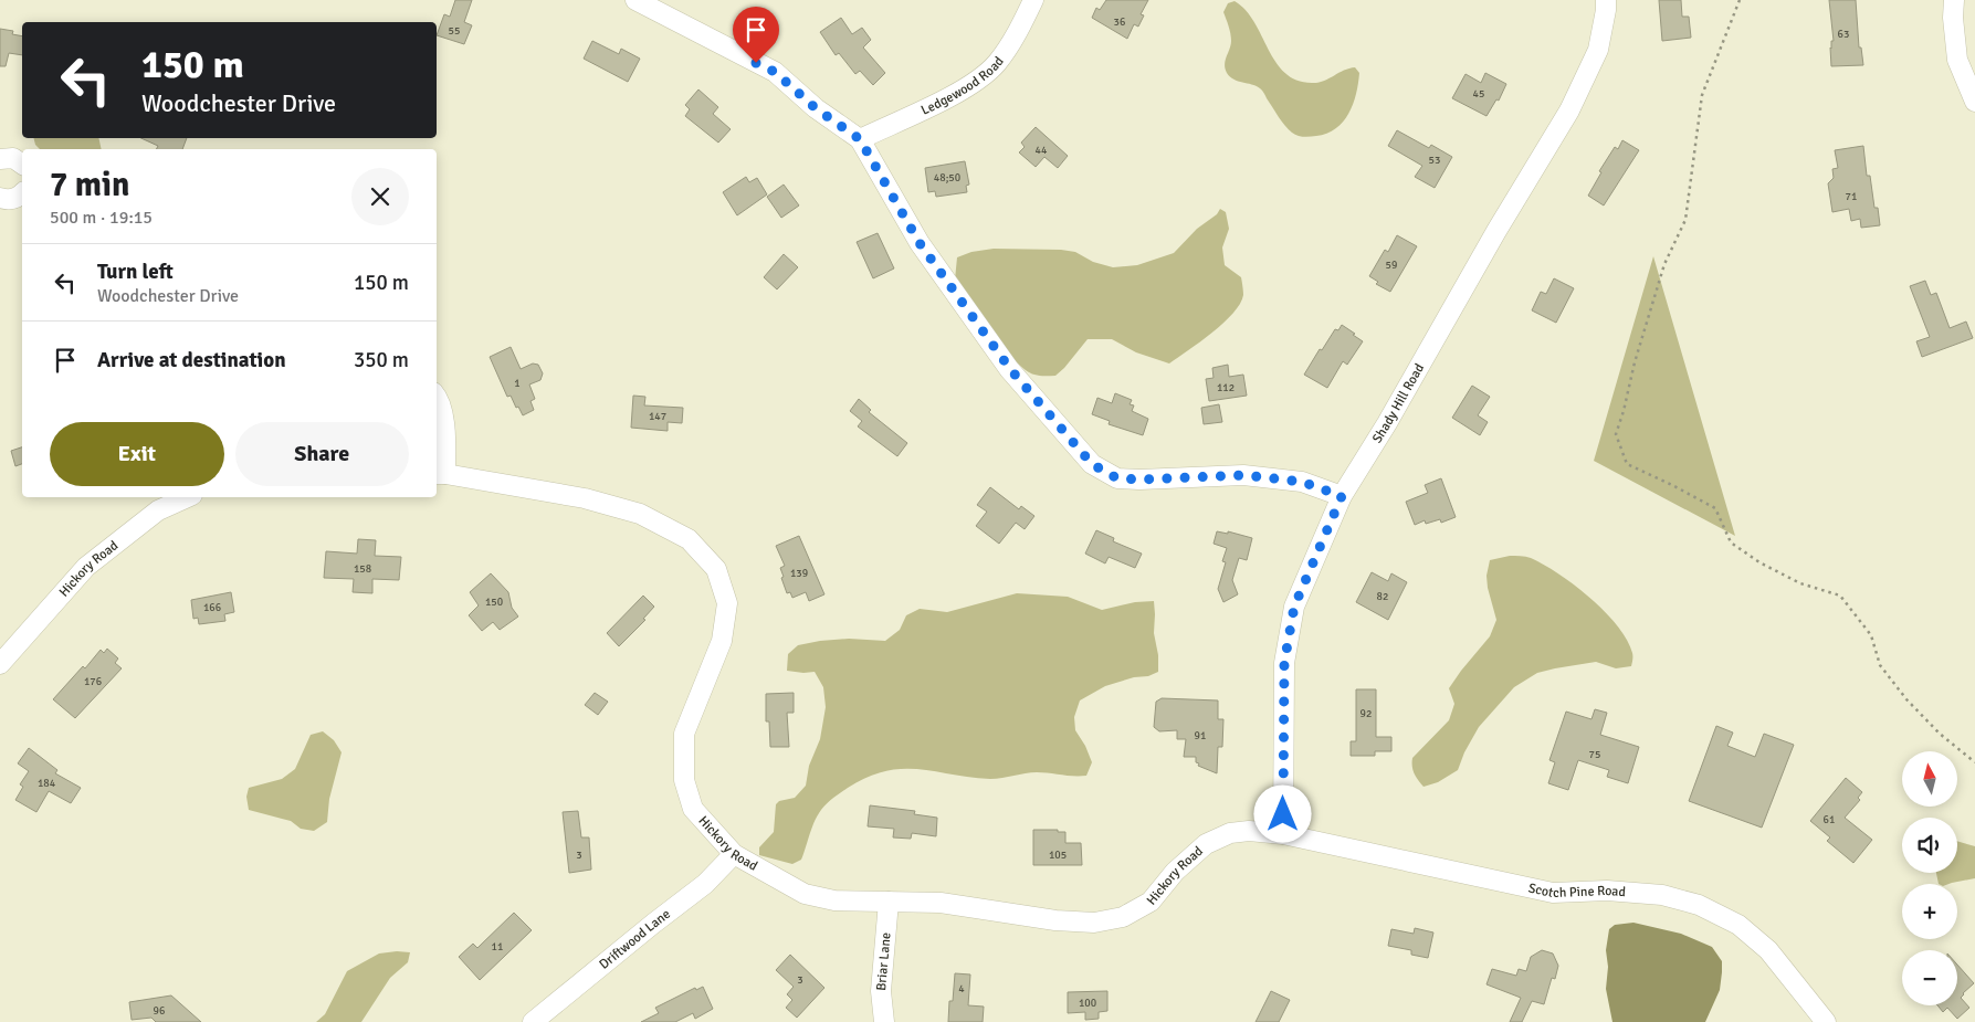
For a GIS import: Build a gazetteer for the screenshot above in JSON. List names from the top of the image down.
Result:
{
  "streets": {
    "street": [
      "Ledgewood Road",
      "Shady Hill Road",
      "Hickory Road",
      "Scotch Pine Road",
      "Driftwood Lane",
      "Briar Lane"
    ]
  },
  "crossings": [
    ["Shady Hill Road", "Hickory Road"],
    ["Shady Hill Road", "Scotch Pine Road"],
    ["Hickory Road", "Scotch Pine Road"],
    ["Hickory Road", "Driftwood Lane"],
    ["Hickory Road", "Briar Lane"]
  ],
  "house_numbers": [
    "36",
    "55",
    "63",
    "45",
    "44",
    "53",
    "48;50",
    "71",
    "59",
    "1",
    "112",
    "147",
    "158",
    "139",
    "82",
    "150",
    "166",
    "176",
    "92",
    "91",
    "75",
    "184",
    "61",
    "3",
    "105",
    "11",
    "3",
    "4",
    "100",
    "96"
  ],
  "north": "top",
  "page": {
    "turn": ["150 m", "Woodchester Drive"],
    "heading": ["7 min", "500 m · 19:15"],
    "list": [
      {
        "name": "Turn left",
        "note": "Woodchester Drive",
        "value": "150 m"
      },
      {
        "name": "Arrive at destination",
        "value": "350 m"
      }
    ],
    "buttons": ["Exit", "Share"],
    "map_buttons": ["+", "−"]
  }
}
